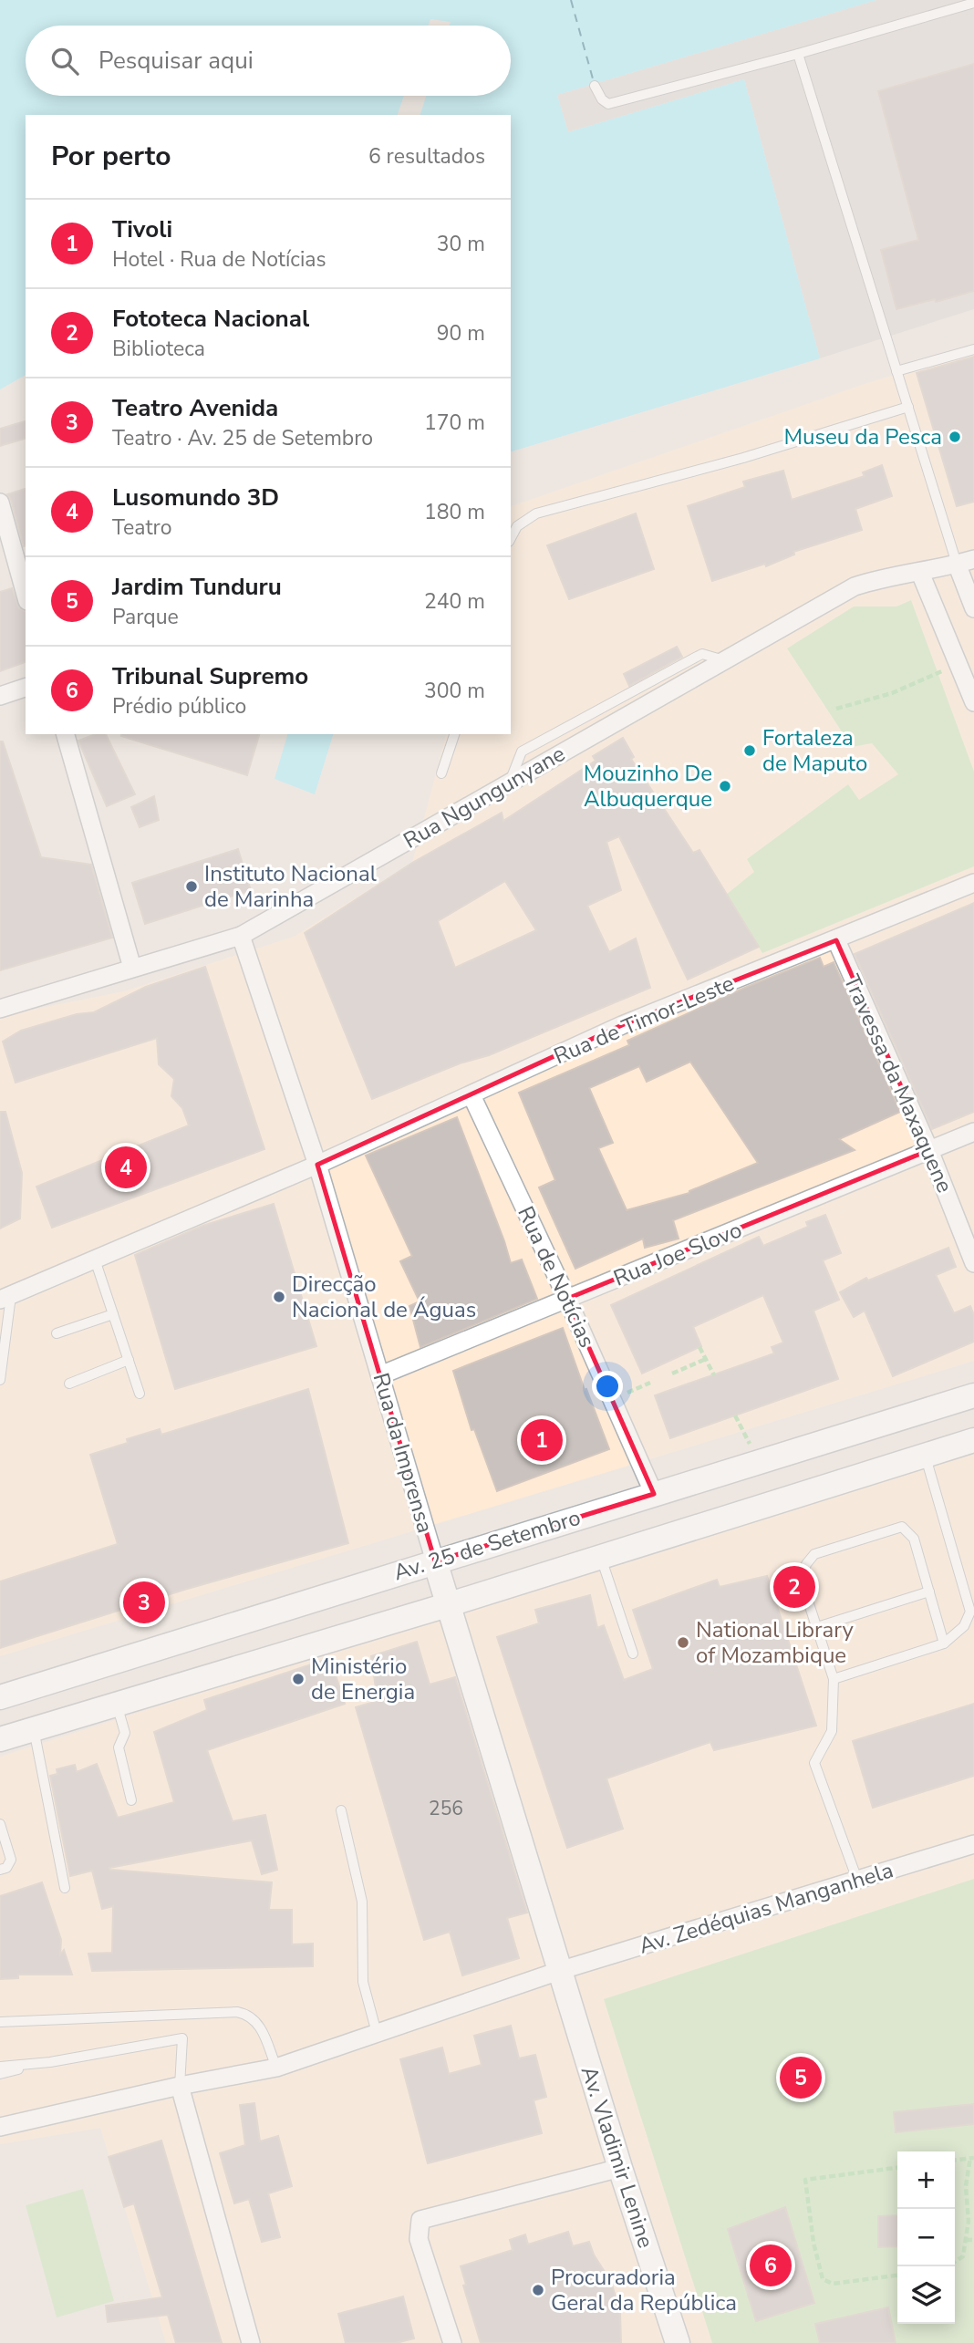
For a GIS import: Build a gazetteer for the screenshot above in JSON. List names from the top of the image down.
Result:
{
  "streets": {
    "main road": ["Rua da Imprensa", "Av. 25 de Setembro", "Av. Vladimir Lenine"],
    "street": [
      "Rua Ngungunyane",
      "Rua de Timor-Leste",
      "Travessa da Maxaquene",
      "Rua Joe Slovo",
      "Rua de Notícias",
      "Av. Zedéquias Manganhela"
    ]
  },
  "crossings": [
    ["Rua Ngungunyane", "Rua da Imprensa"],
    ["Rua de Timor-Leste", "Travessa da Maxaquene"],
    ["Rua de Timor-Leste", "Rua de Notícias"],
    ["Rua de Timor-Leste", "Rua da Imprensa"],
    ["Travessa da Maxaquene", "Rua Joe Slovo"],
    ["Rua Joe Slovo", "Rua de Notícias"],
    ["Rua Joe Slovo", "Rua da Imprensa"],
    ["Rua de Notícias", "Av. 25 de Setembro"],
    ["Rua da Imprensa", "Av. 25 de Setembro"],
    ["Rua da Imprensa", "Av. Zedéquias Manganhela"],
    ["Rua da Imprensa", "Av. Vladimir Lenine"],
    ["Av. Zedéquias Manganhela", "Av. Vladimir Lenine"]
  ],
  "places": [
    "Museu da Pesca",
    "Fortaleza de Maputo",
    "Mouzinho De Albuquerque",
    "Instituto Nacional de Marinha",
    "Direcção Nacional de Águas",
    "National Library of Mozambique",
    "Ministério de Energia",
    "Procuradoria Geral da República"
  ],
  "house_numbers": ["256"],
  "page": {
    "search": "Pesquisar aqui",
    "heading": ["Por perto", "6 resultados"],
    "list": [
      {
        "mark": "1",
        "name": "Tivoli",
        "note": "Hotel · Rua de Notícias",
        "value": "30 m"
      },
      {
        "mark": "2",
        "name": "Fototeca Nacional",
        "note": "Biblioteca",
        "value": "90 m"
      },
      {
        "mark": "3",
        "name": "Teatro Avenida",
        "note": "Teatro · Av. 25 de Setembro",
        "value": "170 m"
      },
      {
        "mark": "4",
        "name": "Lusomundo 3D",
        "note": "Teatro",
        "value": "180 m"
      },
      {
        "mark": "5",
        "name": "Jardim Tunduru",
        "note": "Parque",
        "value": "240 m"
      },
      {
        "mark": "6",
        "name": "Tribunal Supremo",
        "note": "Prédio público",
        "value": "300 m"
      }
    ],
    "pins": [
      "4",
      "1",
      "2",
      "3",
      "5",
      "6"
    ],
    "map_buttons": ["+", "−"]
  }
}
